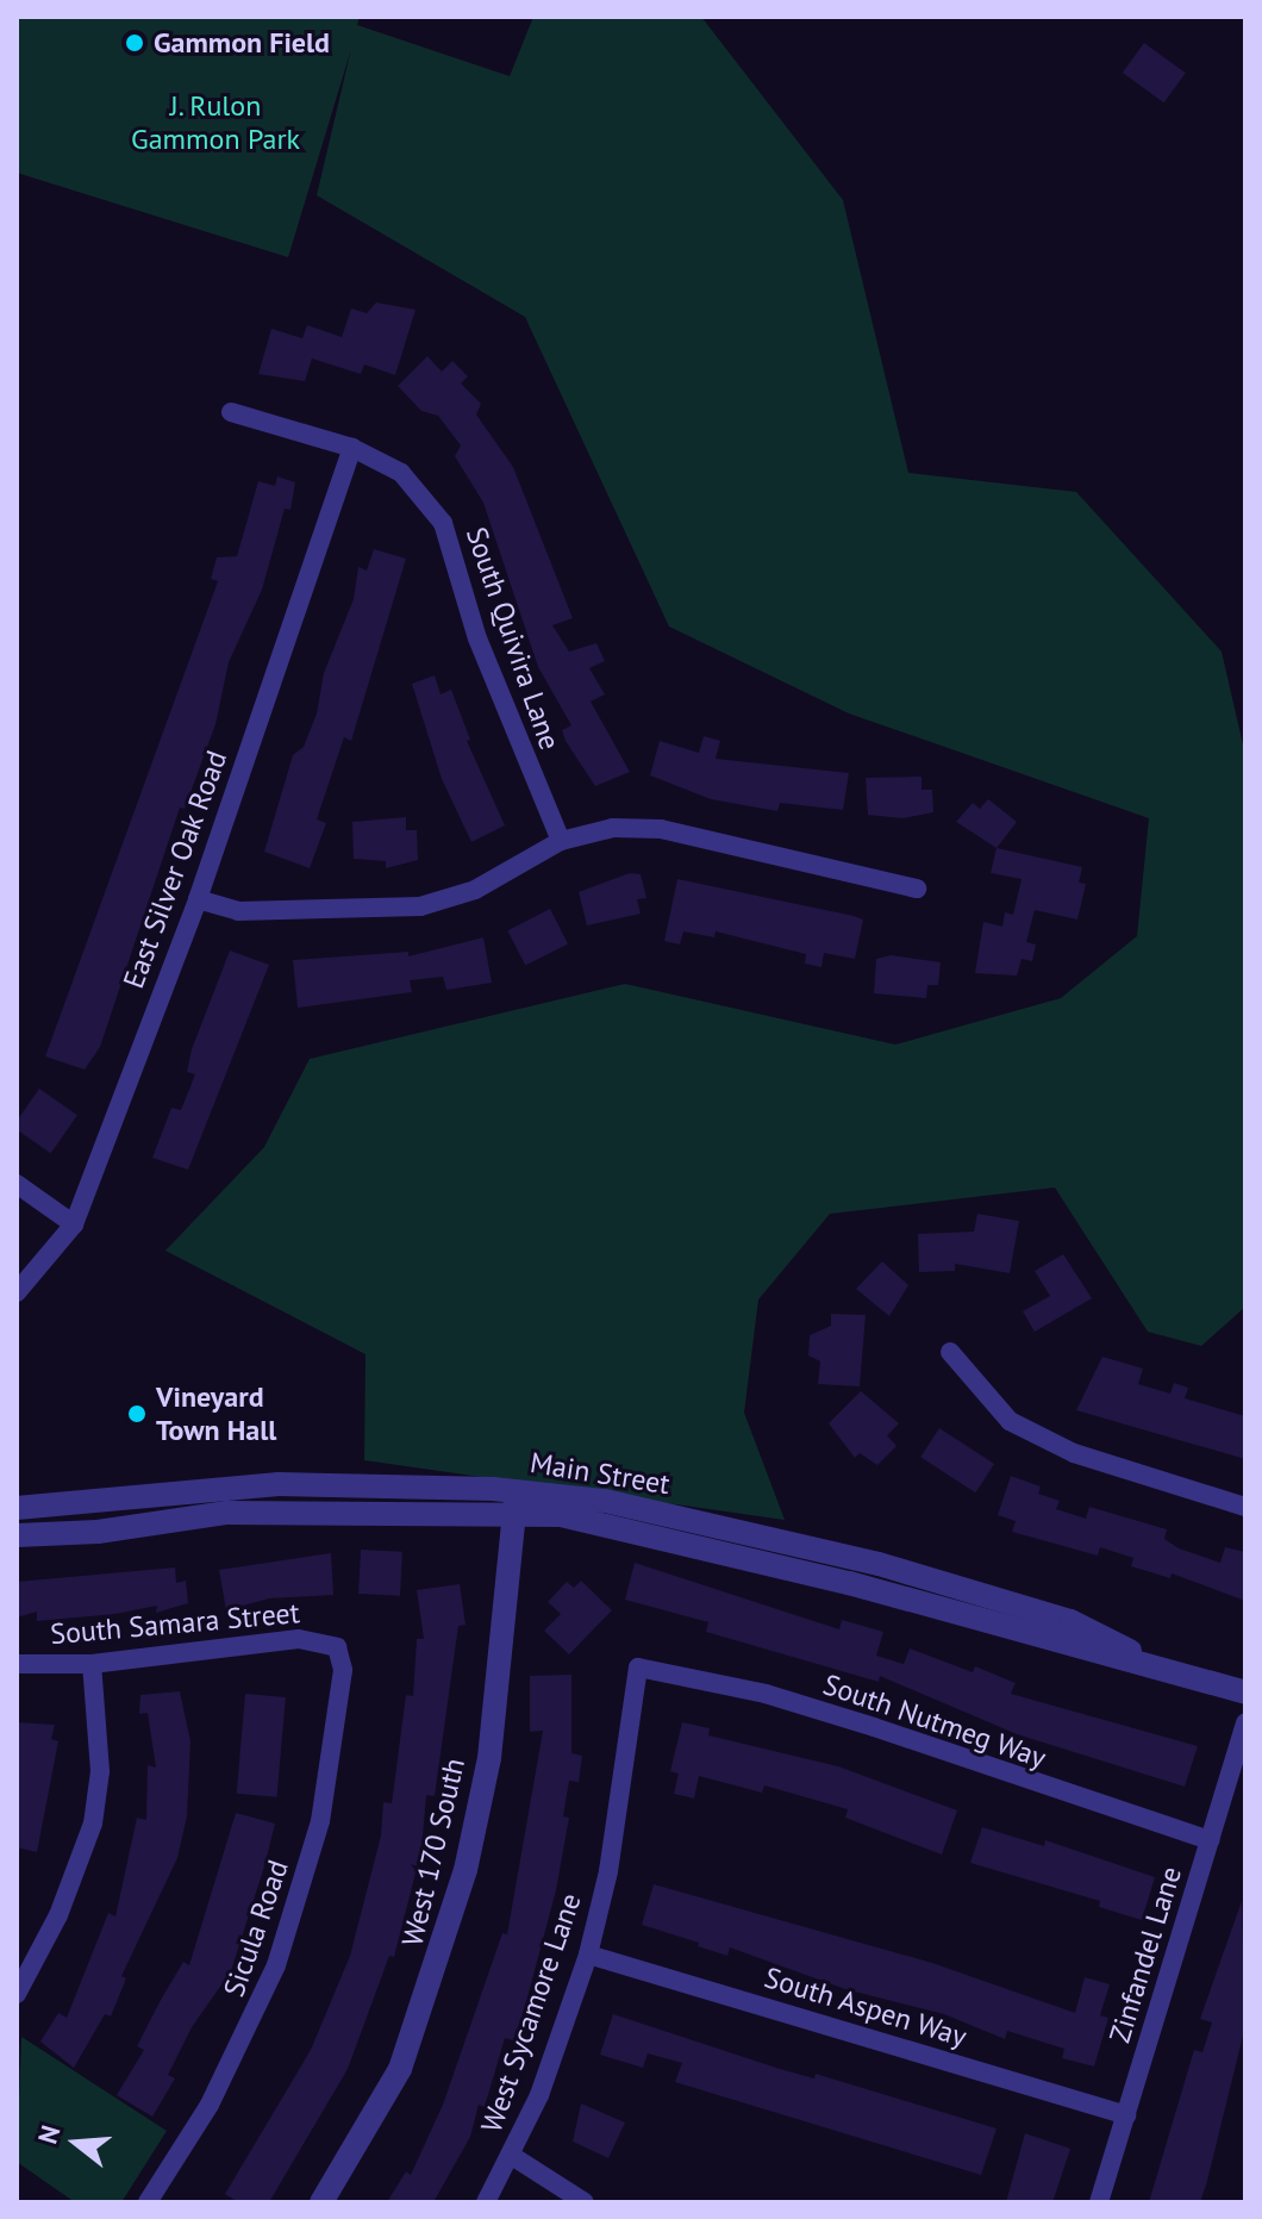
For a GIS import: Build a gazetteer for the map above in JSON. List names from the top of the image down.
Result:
{
  "streets": {
    "street": [
      "South Quivira Lane",
      "East Silver Oak Road",
      "Main Street",
      "South Samara Street",
      "South Nutmeg Way",
      "West 170 South",
      "Sicula Road",
      "Zinfandel Lane",
      "South Aspen Way",
      "West Sycamore Lane"
    ]
  },
  "crossings": [
    ["South Quivira Lane", "East Silver Oak Road"],
    ["Main Street", "West 170 South"],
    ["South Samara Street", "Sicula Road"],
    ["South Nutmeg Way", "Zinfandel Lane"],
    ["South Nutmeg Way", "West Sycamore Lane"],
    ["Zinfandel Lane", "South Aspen Way"],
    ["South Aspen Way", "West Sycamore Lane"]
  ],
  "parks": ["J. Rulon Gammon Park"],
  "places": ["Gammon Field", "Vineyard Town Hall"],
  "north": "left"
}
